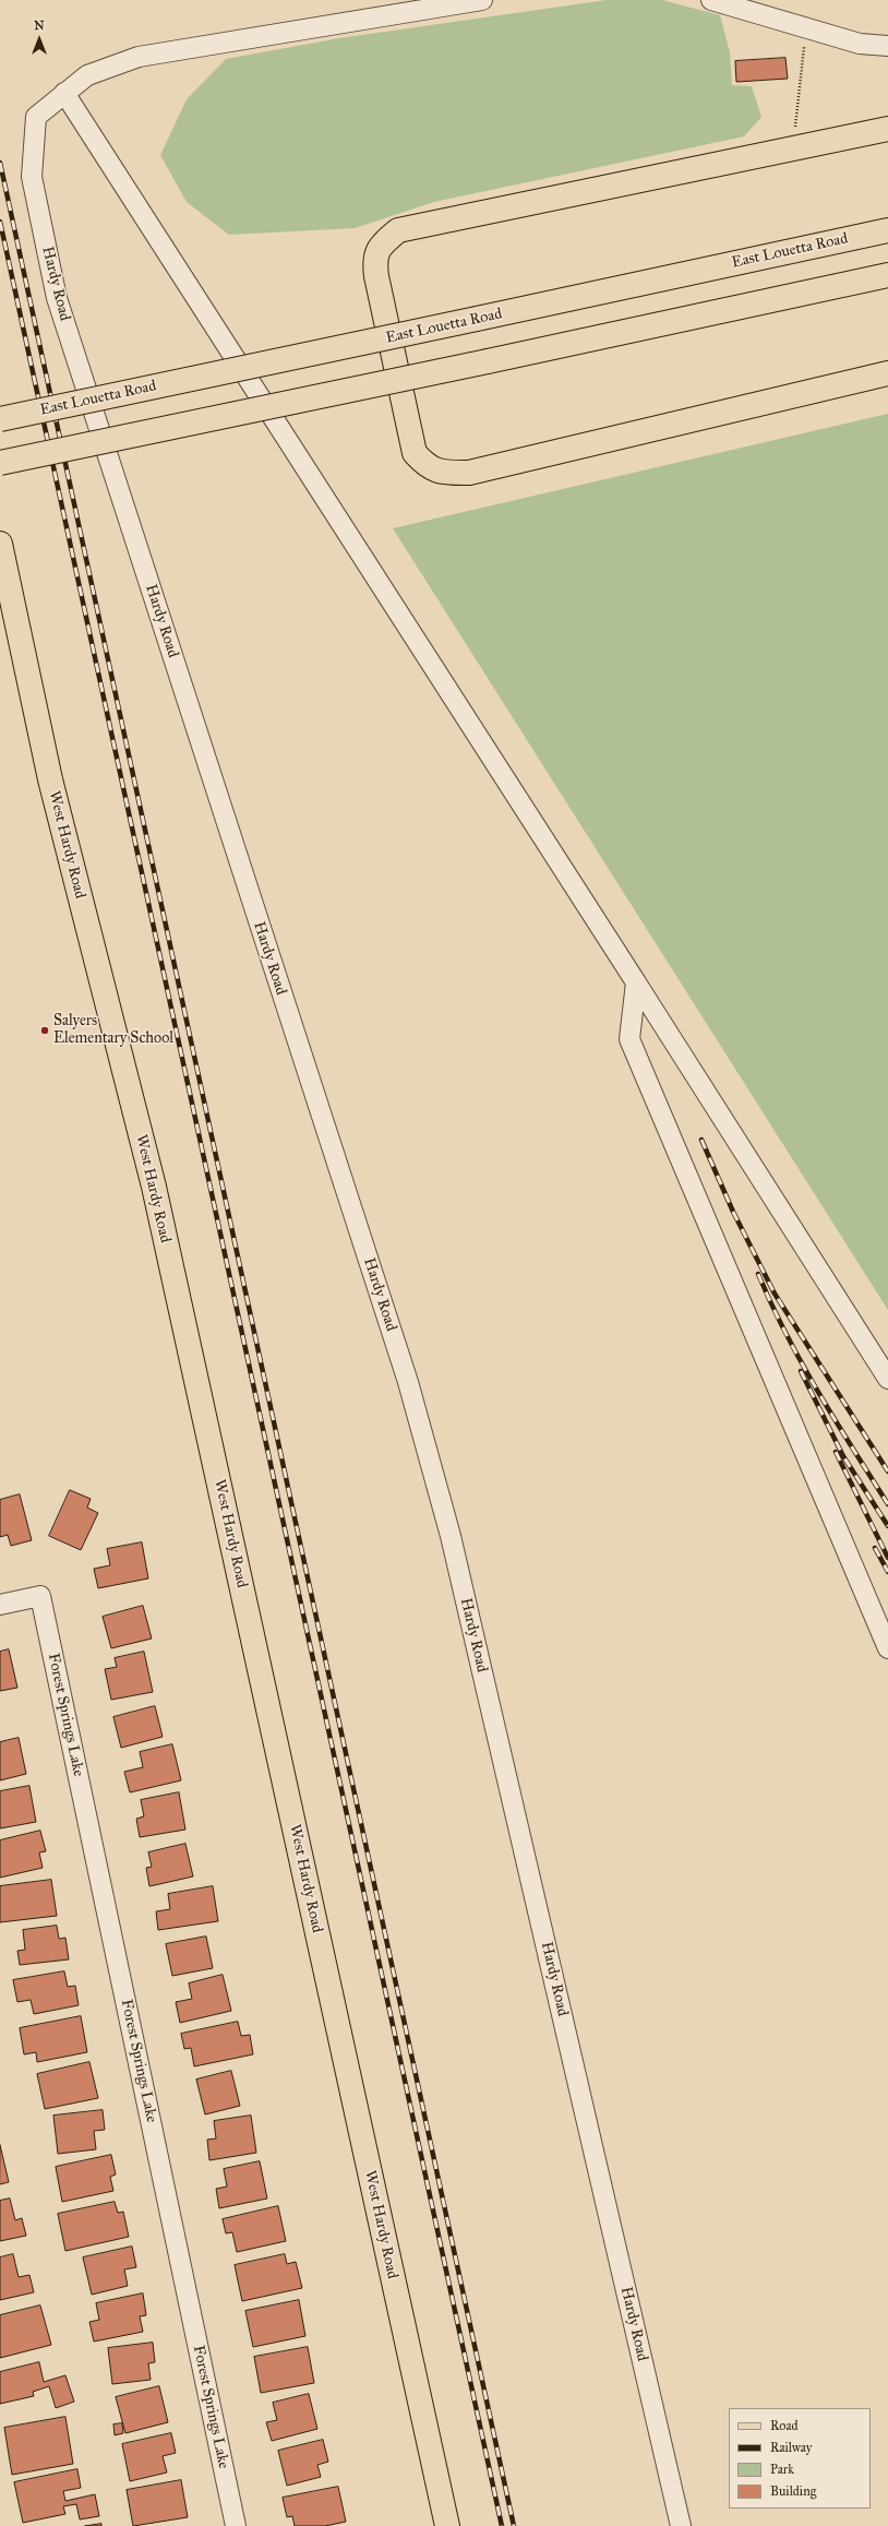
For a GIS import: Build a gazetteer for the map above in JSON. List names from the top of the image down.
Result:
{
  "streets": {
    "main road": ["East Louetta Road", "West Hardy Road"],
    "street": ["Hardy Road", "Forest Springs Lake"]
  },
  "places": ["Salyers Elementary School"],
  "legend": [
    "Road",
    "Railway",
    "Park",
    "Building"
  ],
  "north": "top"
}
